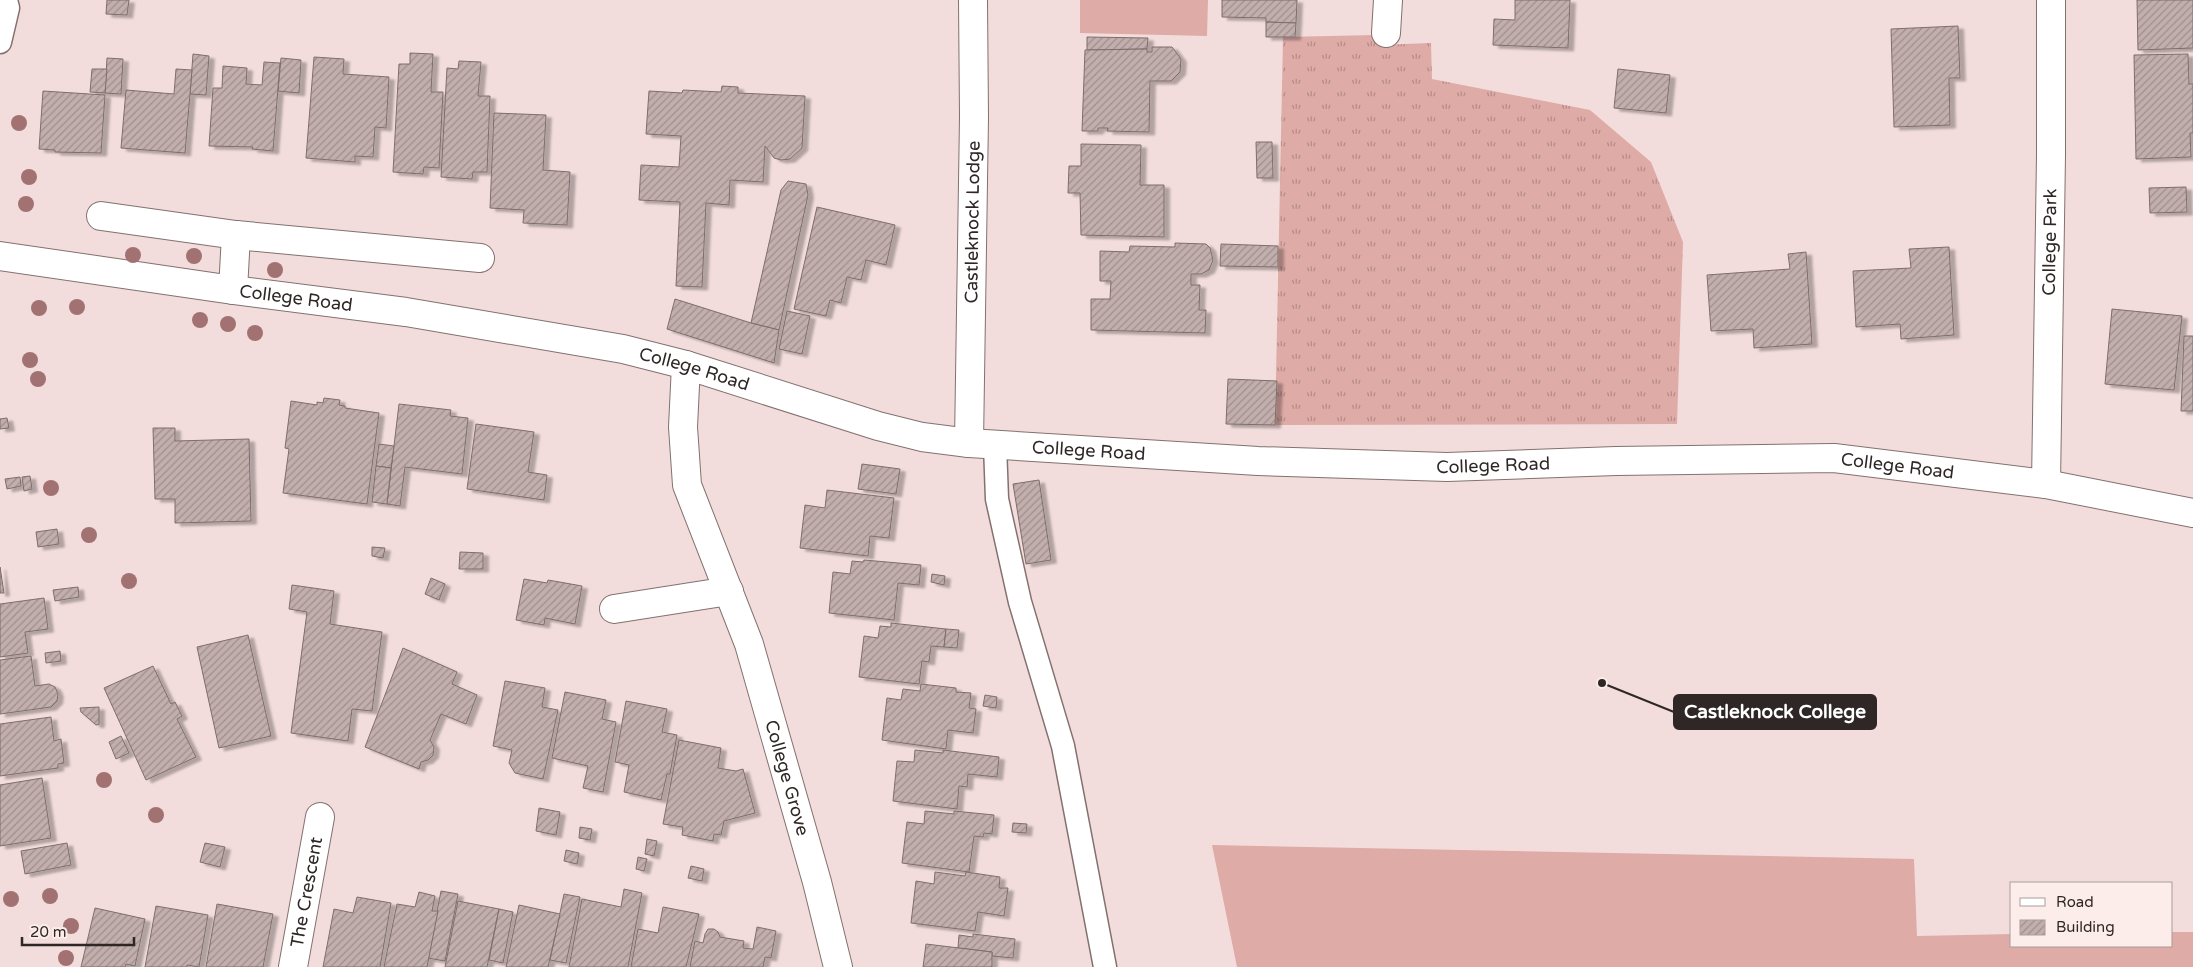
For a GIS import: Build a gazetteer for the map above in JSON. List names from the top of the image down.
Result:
{
  "streets": {
    "street": [
      "Castleknock Lodge",
      "College Park",
      "College Road",
      "College Grove",
      "The Crescent"
    ]
  },
  "crossings": [
    ["Castleknock Lodge", "College Road"],
    ["College Park", "College Road"],
    ["College Road", "College Grove"]
  ],
  "places": ["Castleknock College"],
  "legend": ["Road", "Building"],
  "scale_bar": "20 m"
}
